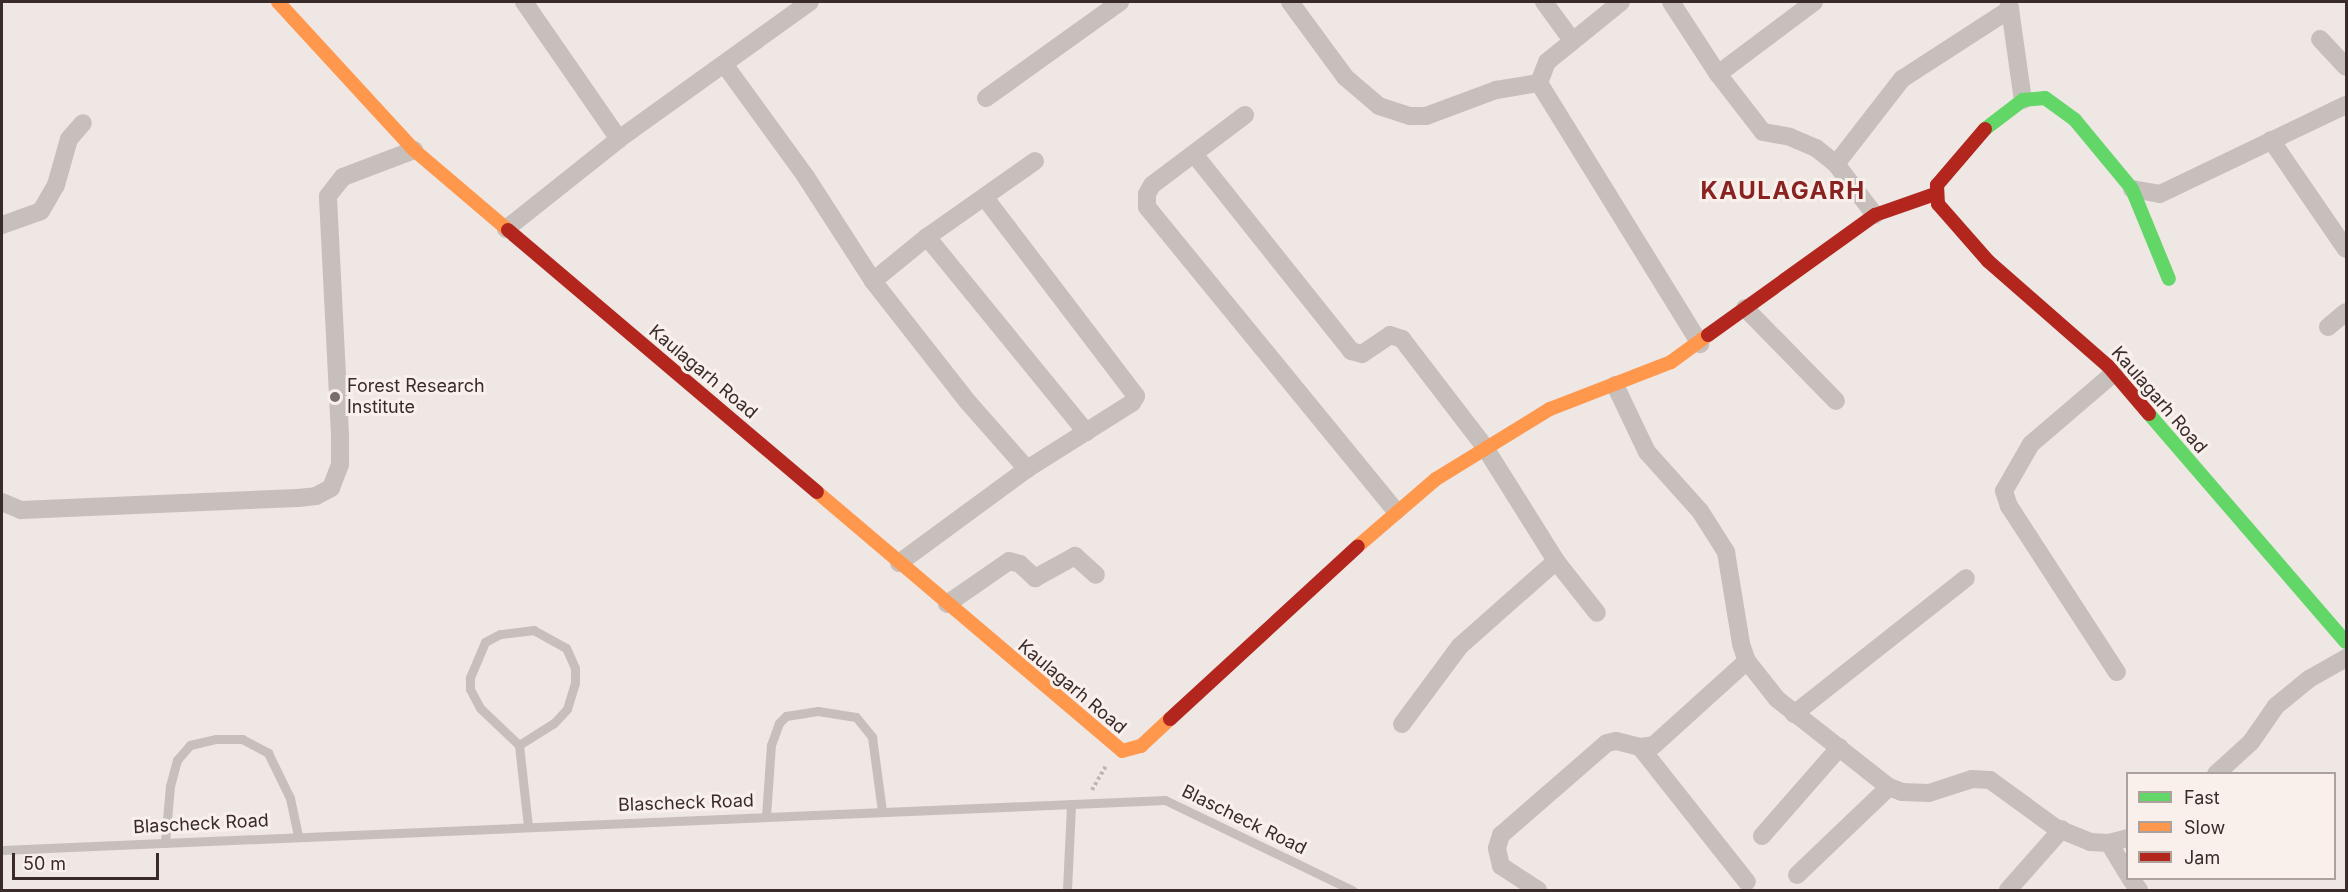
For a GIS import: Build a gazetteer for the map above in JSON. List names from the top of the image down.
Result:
{
  "streets": {
    "street": ["Kaulagarh Road"],
    "lane": ["Blascheck Road"]
  },
  "districts": ["KAULAGARH"],
  "places": ["Forest Research Institute"],
  "legend": ["Fast", "Slow", "Jam"],
  "scale_bar": "50 m"
}
